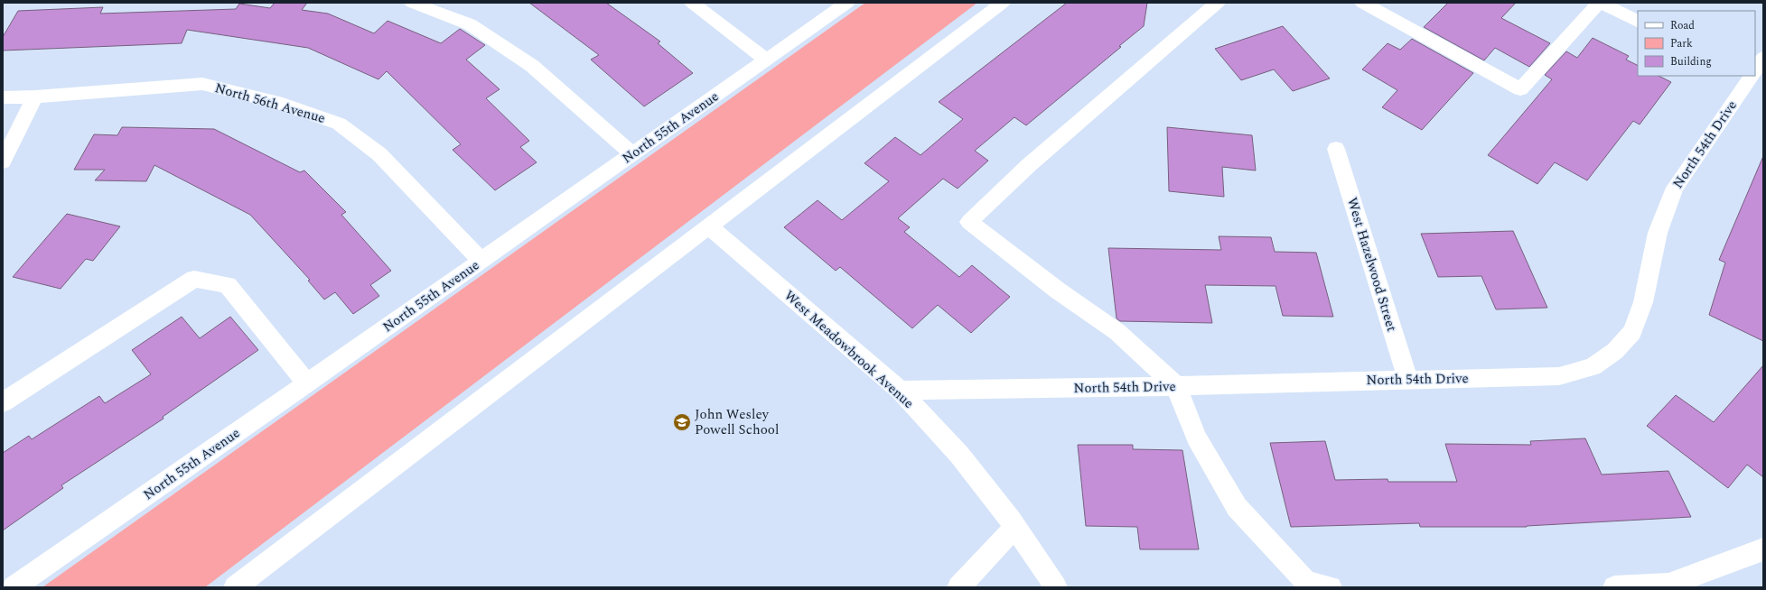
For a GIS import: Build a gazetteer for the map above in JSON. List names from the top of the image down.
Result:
{
  "streets": {
    "street": [
      "North 56th Avenue",
      "North 55th Avenue",
      "North 54th Drive",
      "West Hazelwood Street",
      "West Meadowbrook Avenue"
    ]
  },
  "crossings": [
    ["North 56th Avenue", "North 55th Avenue"],
    ["North 54th Drive", "West Hazelwood Street"],
    ["North 54th Drive", "West Meadowbrook Avenue"]
  ],
  "places": {
    "school or university": ["John Wesley Powell School"]
  },
  "legend": ["Road", "Park", "Building"]
}
